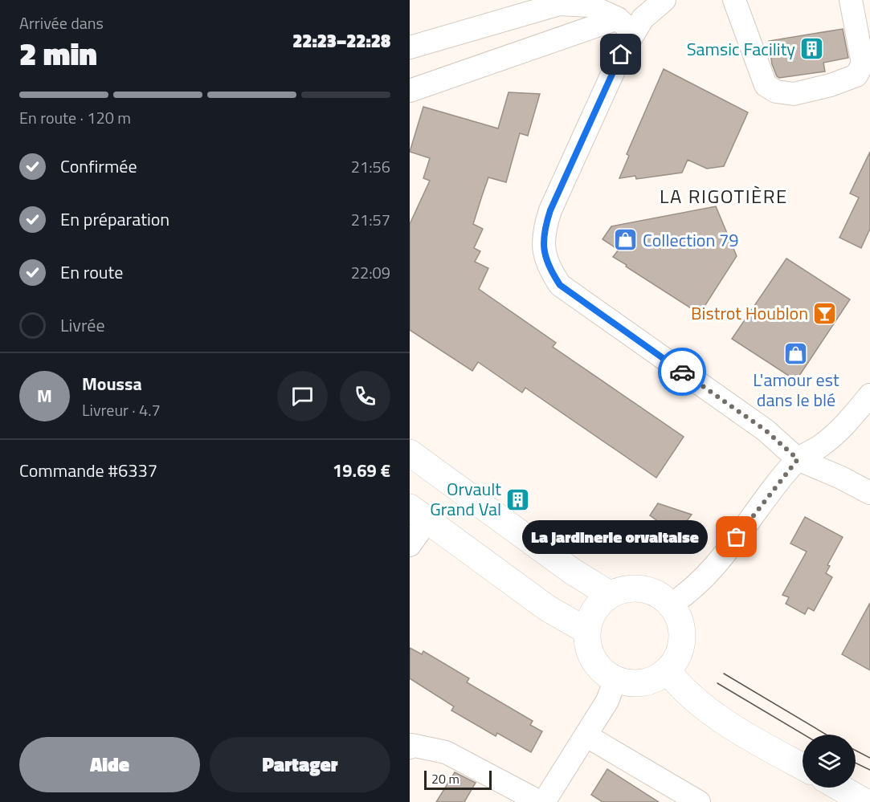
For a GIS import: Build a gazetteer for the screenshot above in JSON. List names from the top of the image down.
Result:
{
  "districts": ["LA RIGOTIÈRE"],
  "places": {
    "building": ["Samsic Facility", "Orvault Grand Val"],
    "shop": ["Collection 79", "L'amour est dans le blé"],
    "bar": ["Bistrot Houblon"],
    "other": ["La jardinerie orvaltaise"]
  },
  "scale_bar": "20 m",
  "page": {
    "heading": ["2 min", "Arrivée dans", "22:23–22:28"],
    "panel": [
      "Moussa",
      "Livreur · 4.7",
      "Commande #6337",
      "19.69 €"
    ],
    "bar": "En route · 120 m",
    "list": [
      ["Confirmée", "21:56"],
      ["En préparation", "21:57"],
      ["En route", "22:09"],
      "Livrée"
    ],
    "round": "M",
    "bubble": "La jardinerie orvaltaise",
    "buttons": ["Aide", "Partager"],
    "scale": "20 m"
  }
}
